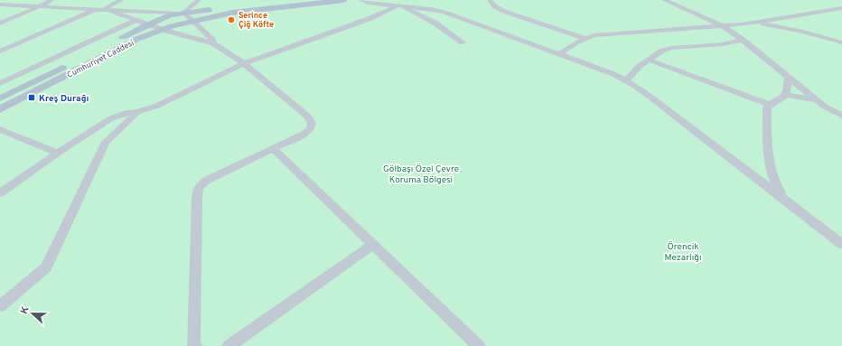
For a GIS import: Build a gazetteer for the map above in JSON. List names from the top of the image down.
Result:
{
  "streets": {
    "main road": ["Cumhuriyet Caddesi"]
  },
  "parks": ["Gölbaşı Özel Çevre Koruma Bölgesi", "Örencik Mezarlığı"],
  "places": {
    "other": ["Serince Çiğ Köfte"],
    "transit": ["Kreş Durağı"]
  },
  "north": "left"
}
